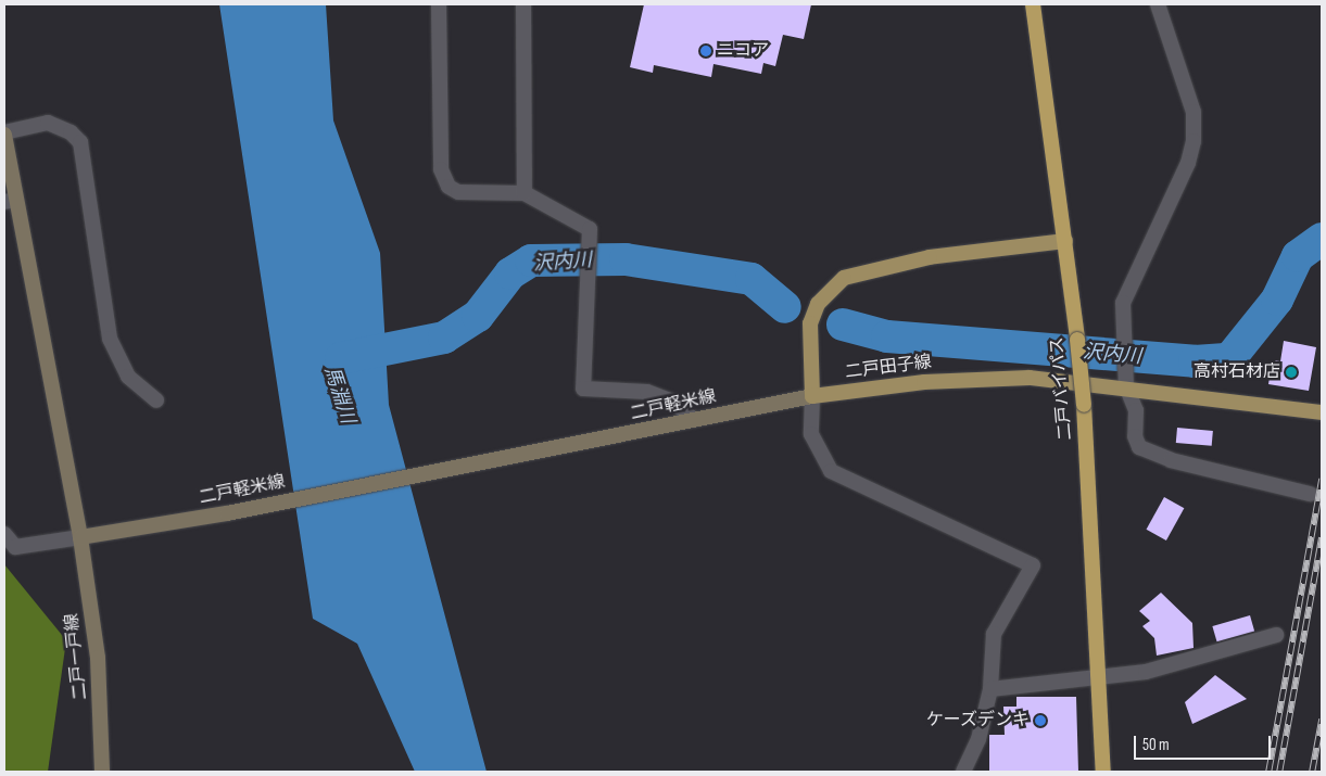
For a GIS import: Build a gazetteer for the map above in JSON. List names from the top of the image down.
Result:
{
  "streets": {
    "highway": ["二戸バイパス"],
    "main road": ["二戸田子線", "二戸軽米線", "二戸一戸線"]
  },
  "crossings": [
    ["二戸田子線", "二戸軽米線"],
    ["二戸軽米線", "二戸一戸線"]
  ],
  "water": ["沢内川", "馬淵川"],
  "places": ["ニコア", "高村石材店", "ケーズデンキ"],
  "scale_bar": "50 m"
}
